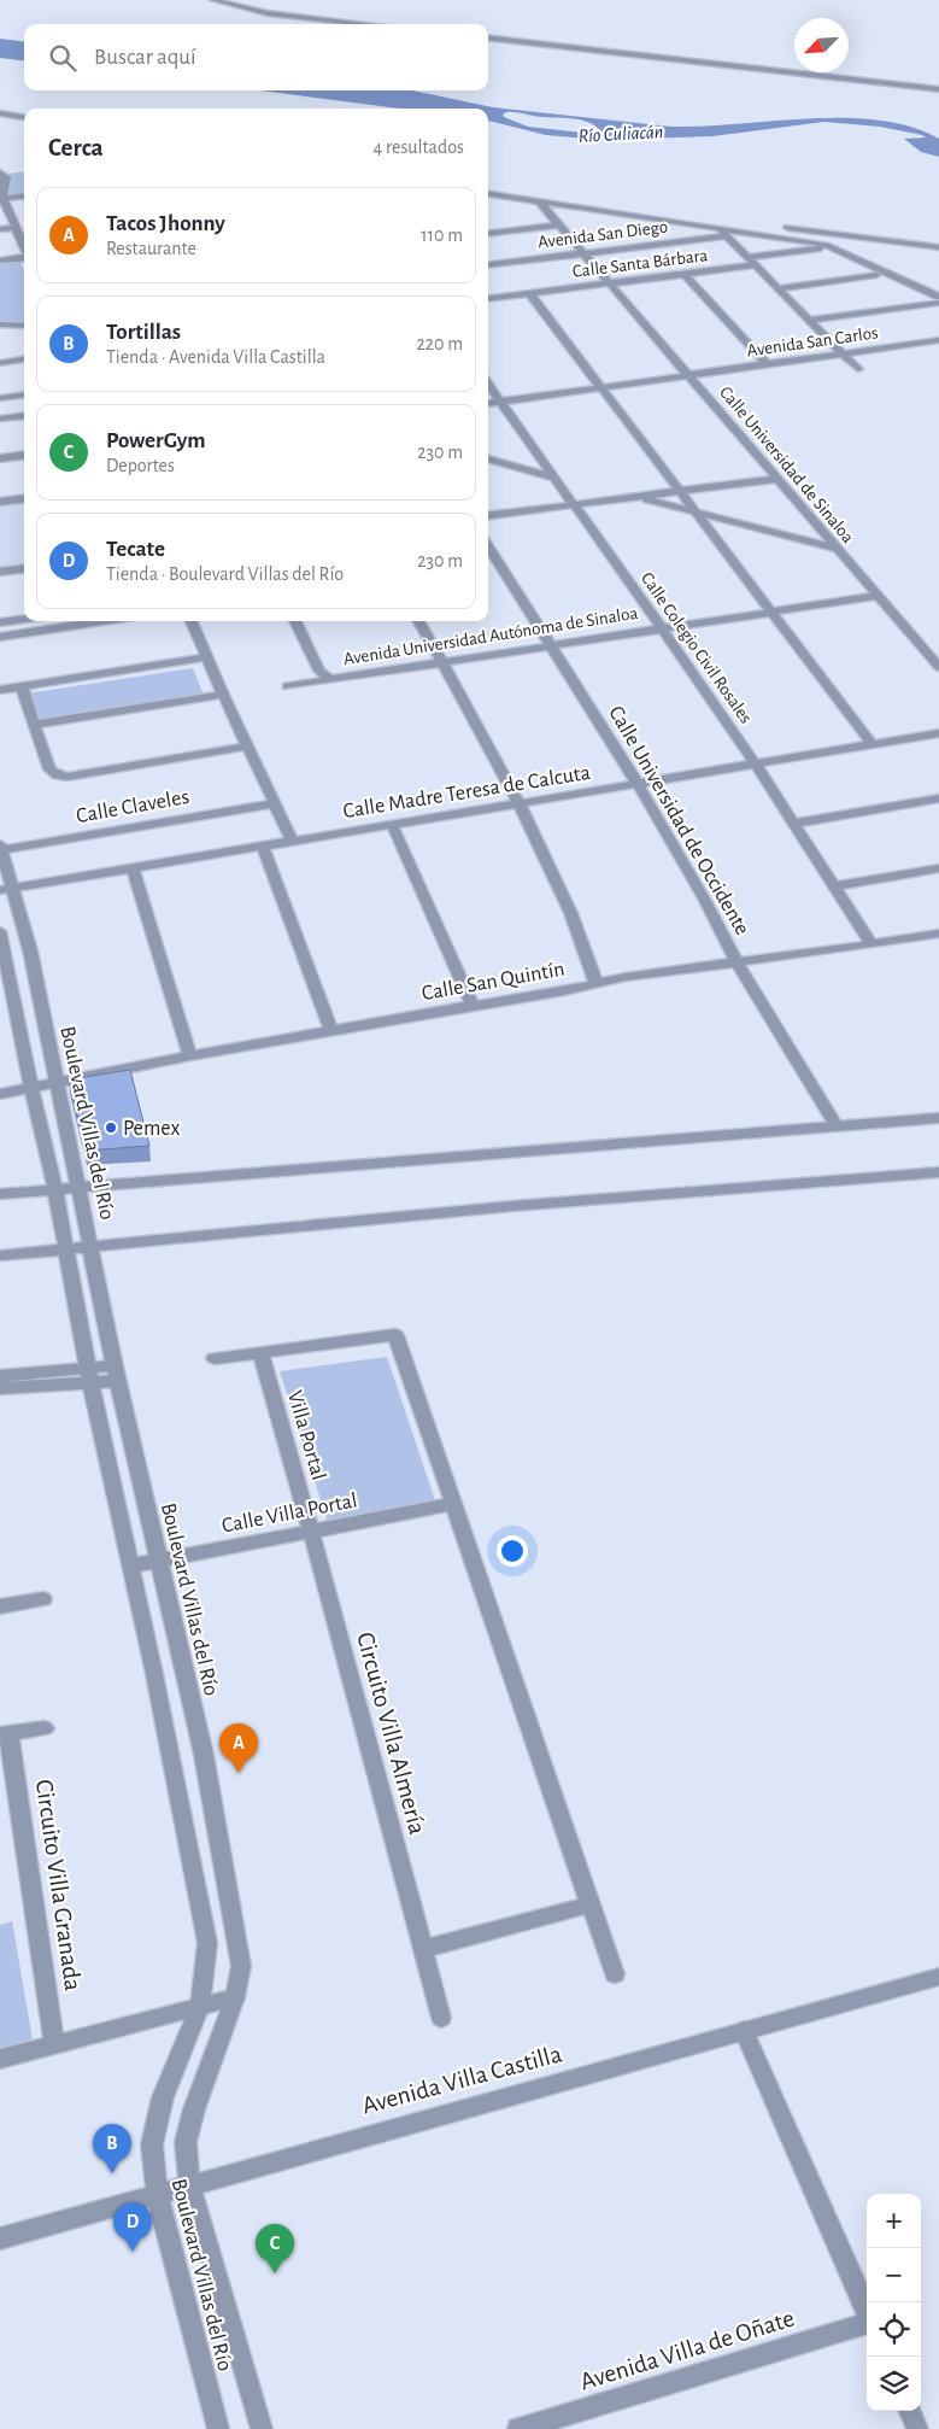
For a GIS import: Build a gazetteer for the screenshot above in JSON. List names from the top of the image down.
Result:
{
  "streets": {
    "street": [
      "Avenida San Diego",
      "Calle Santa Bárbara",
      "Avenida San Carlos",
      "Calle Universidad de Sinaloa",
      "Avenida Universidad Autónoma de Sinaloa",
      "Calle Colegio Civil Rosales",
      "Calle Madre Teresa de Calcuta",
      "Calle Claveles",
      "Calle Universidad de Occidente",
      "Calle San Quintín",
      "Boulevard Villas del Río",
      "Villa Portal",
      "Calle Villa Portal",
      "Circuito Villa Almería",
      "Circuito Villa Granada",
      "Avenida Villa Castilla",
      "Avenida Villa de Oñate"
    ]
  },
  "crossings": [
    ["Avenida San Diego", "Calle Santa Bárbara"],
    ["Avenida San Diego", "Calle Universidad de Sinaloa"],
    ["Calle Santa Bárbara", "Avenida San Carlos"],
    ["Calle Santa Bárbara", "Calle Universidad de Sinaloa"],
    ["Avenida San Carlos", "Calle Universidad de Sinaloa"],
    ["Avenida San Carlos", "Calle Colegio Civil Rosales"],
    ["Calle Universidad de Sinaloa", "Avenida Universidad Autónoma de Sinaloa"],
    ["Avenida Universidad Autónoma de Sinaloa", "Calle Colegio Civil Rosales"],
    ["Avenida Universidad Autónoma de Sinaloa", "Calle Universidad de Occidente"],
    ["Calle Colegio Civil Rosales", "Calle Madre Teresa de Calcuta"],
    ["Calle Colegio Civil Rosales", "Calle San Quintín"],
    ["Calle Madre Teresa de Calcuta", "Calle Universidad de Occidente"],
    ["Calle Madre Teresa de Calcuta", "Boulevard Villas del Río"],
    ["Calle Claveles", "Boulevard Villas del Río"],
    ["Calle Universidad de Occidente", "Calle San Quintín"],
    ["Calle San Quintín", "Boulevard Villas del Río"],
    ["Boulevard Villas del Río", "Calle Villa Portal"],
    ["Boulevard Villas del Río", "Avenida Villa Castilla"],
    ["Villa Portal", "Calle Villa Portal"],
    ["Villa Portal", "Circuito Villa Almería"],
    ["Calle Villa Portal", "Circuito Villa Almería"]
  ],
  "water": ["Río Culiacán"],
  "places": ["Pemex"],
  "north": "bottom left",
  "page": {
    "search": "Buscar aquí",
    "heading": ["Cerca", "4 resultados"],
    "list": [
      {
        "mark": "A",
        "name": "Tacos Jhonny",
        "note": "Restaurante",
        "value": "110 m"
      },
      {
        "mark": "B",
        "name": "Tortillas",
        "note": "Tienda · Avenida Villa Castilla",
        "value": "220 m"
      },
      {
        "mark": "C",
        "name": "PowerGym",
        "note": "Deportes",
        "value": "230 m"
      },
      {
        "mark": "D",
        "name": "Tecate",
        "note": "Tienda · Boulevard Villas del Río",
        "value": "230 m"
      }
    ],
    "pins": [
      "A",
      "B",
      "D",
      "C"
    ],
    "map_buttons": ["+", "−"]
  }
}
